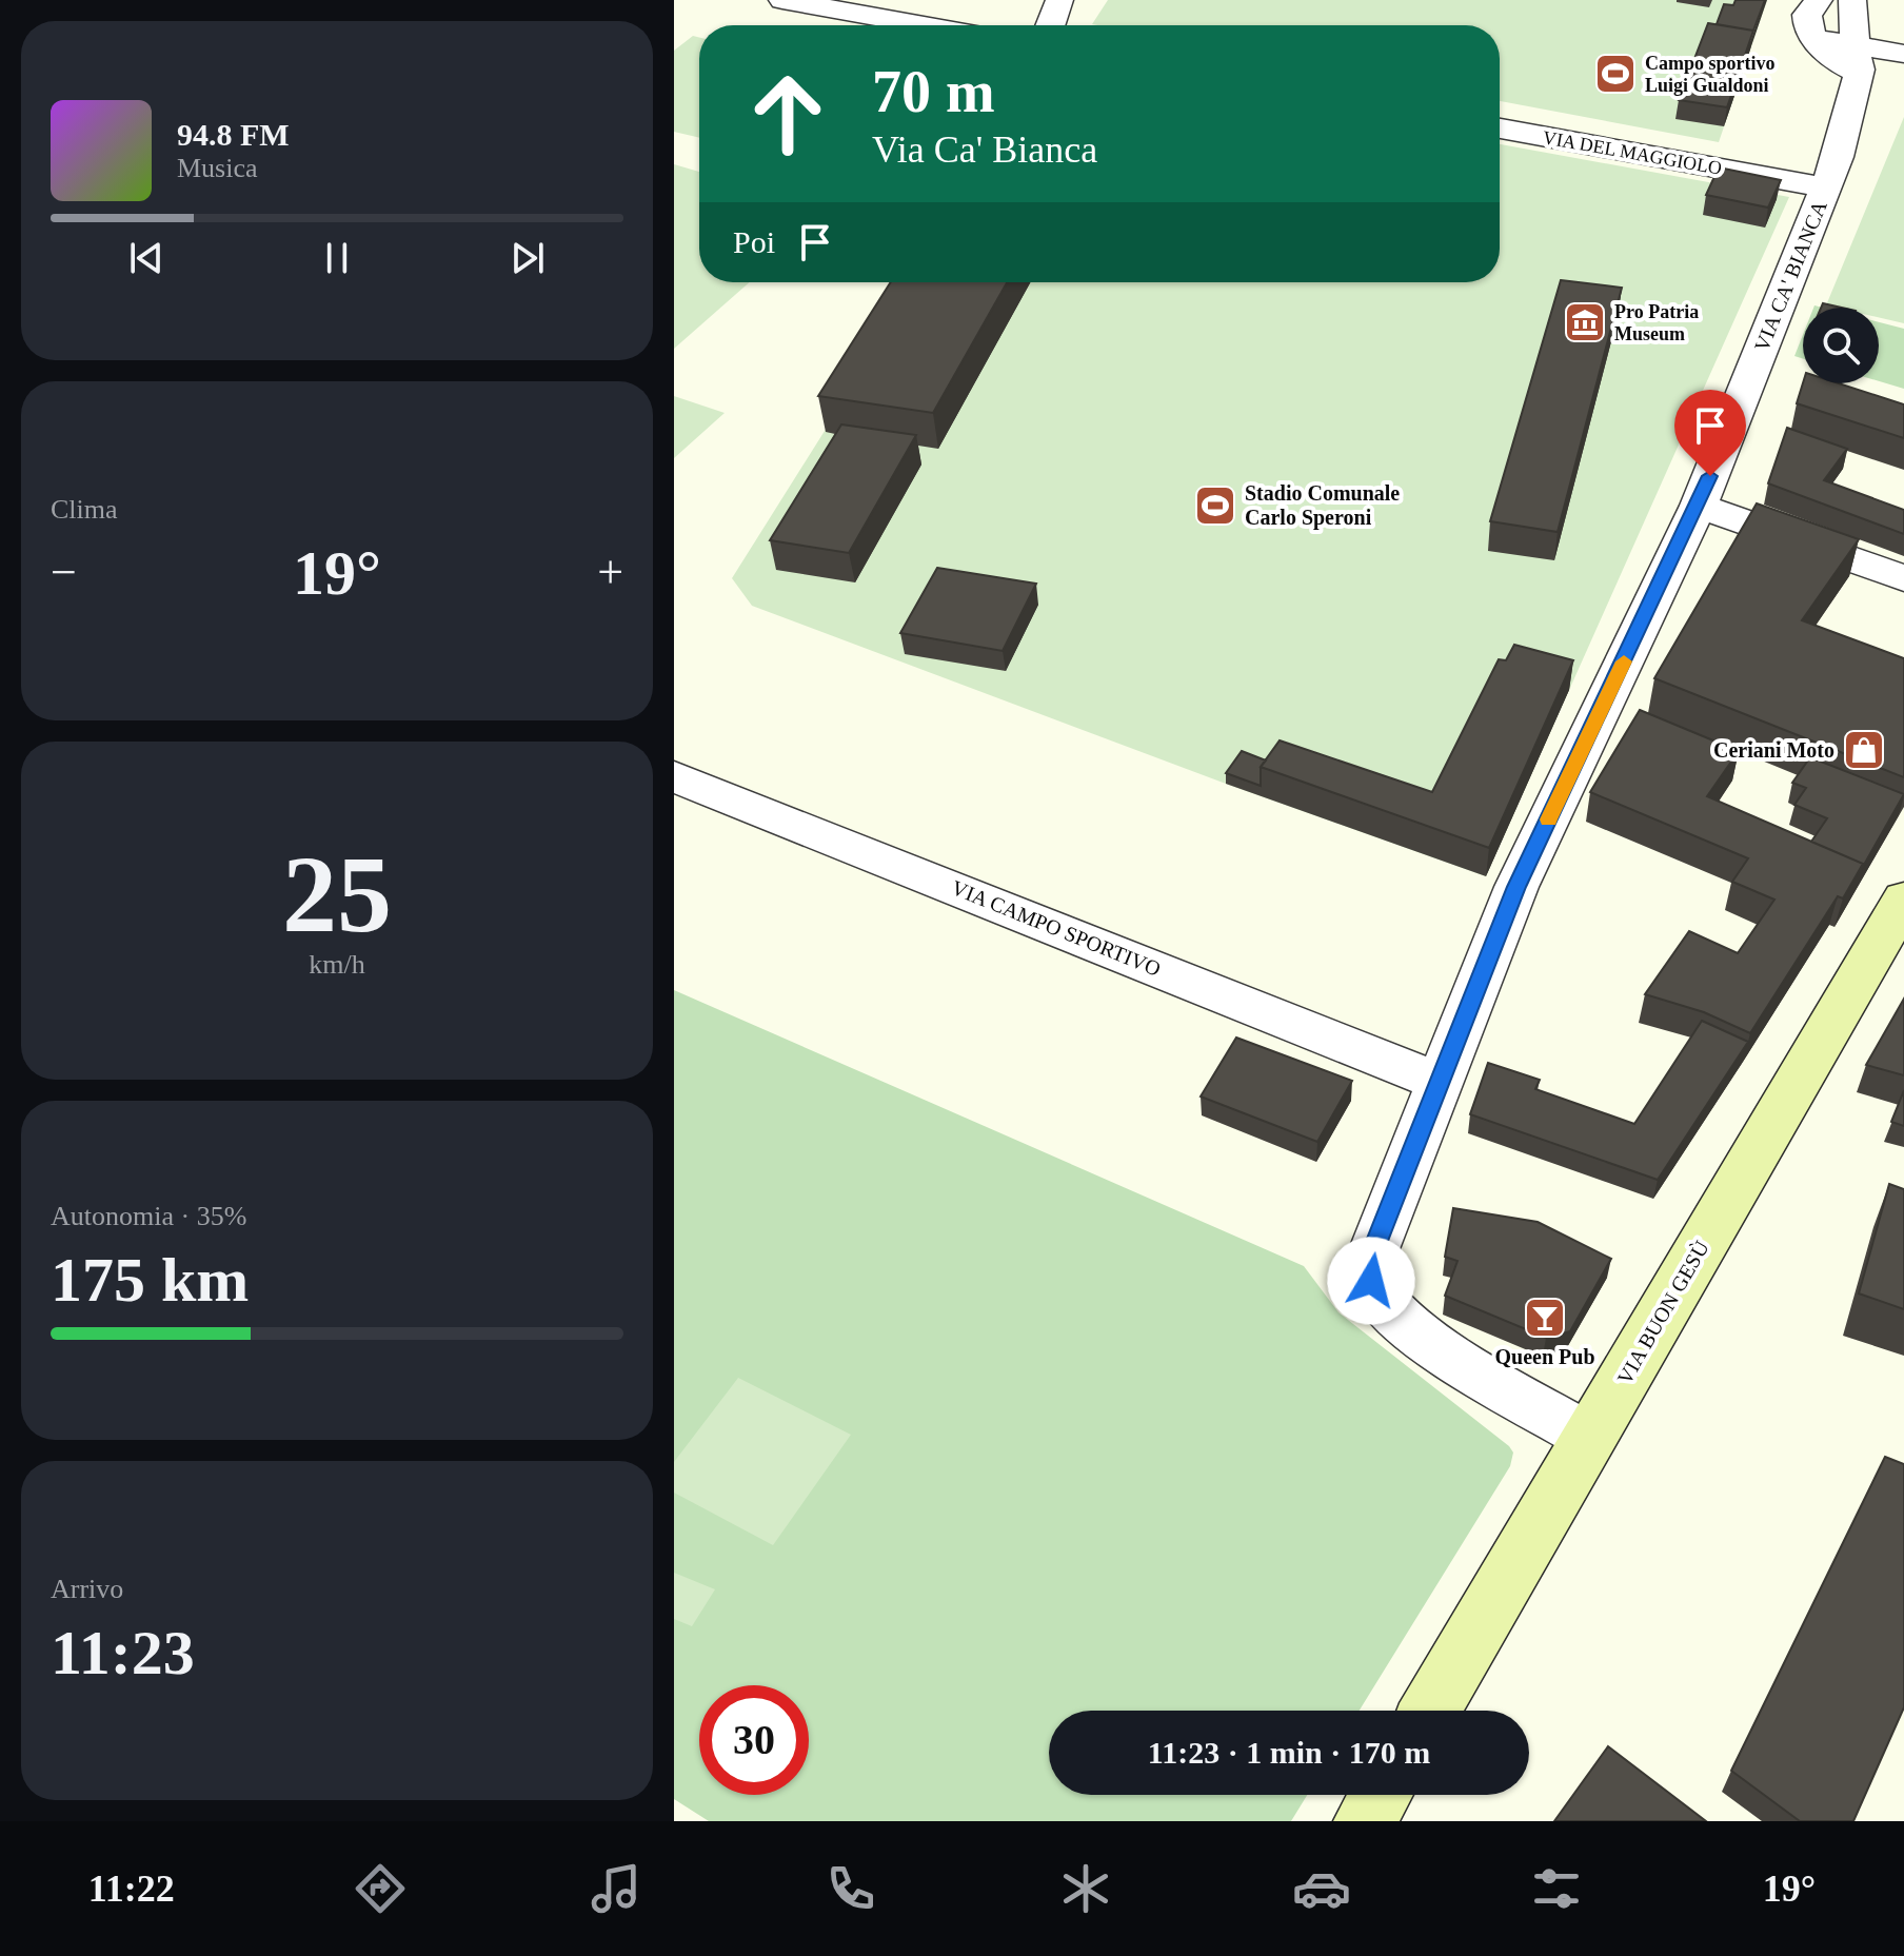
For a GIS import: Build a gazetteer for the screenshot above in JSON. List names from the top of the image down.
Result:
{
  "streets": {
    "street": [
      "VIA DEL MAGGIOLO",
      "VIA CA' BIANCA",
      "VIA CAMPO SPORTIVO",
      "VIA BUON GESÙ"
    ]
  },
  "crossings": [
    ["VIA DEL MAGGIOLO", "VIA CA' BIANCA"],
    ["VIA CA' BIANCA", "VIA CAMPO SPORTIVO"]
  ],
  "places": {
    "sports": ["Campo sportivo Luigi Gualdoni", "Stadio Comunale Carlo Speroni"],
    "museum": ["Pro Patria Museum"],
    "shop": ["Ceriani Moto"],
    "bar": ["Queen Pub"]
  },
  "page": {
    "turn": ["70 m", "Via Ca' Bianca"],
    "song": ["94.8 FM", "Musica"],
    "then": "Poi",
    "tile": [
      "Clima",
      ["25", "km/h"],
      ["Autonomia · 35%", "175 km"],
      ["Arrivo", "11:23"]
    ],
    "heat": ["−", "19°", "+"],
    "limit": "30",
    "trip": "11:23 · 1 min · 170 m",
    "tabs": ["11:22", "19°"]
  }
}
